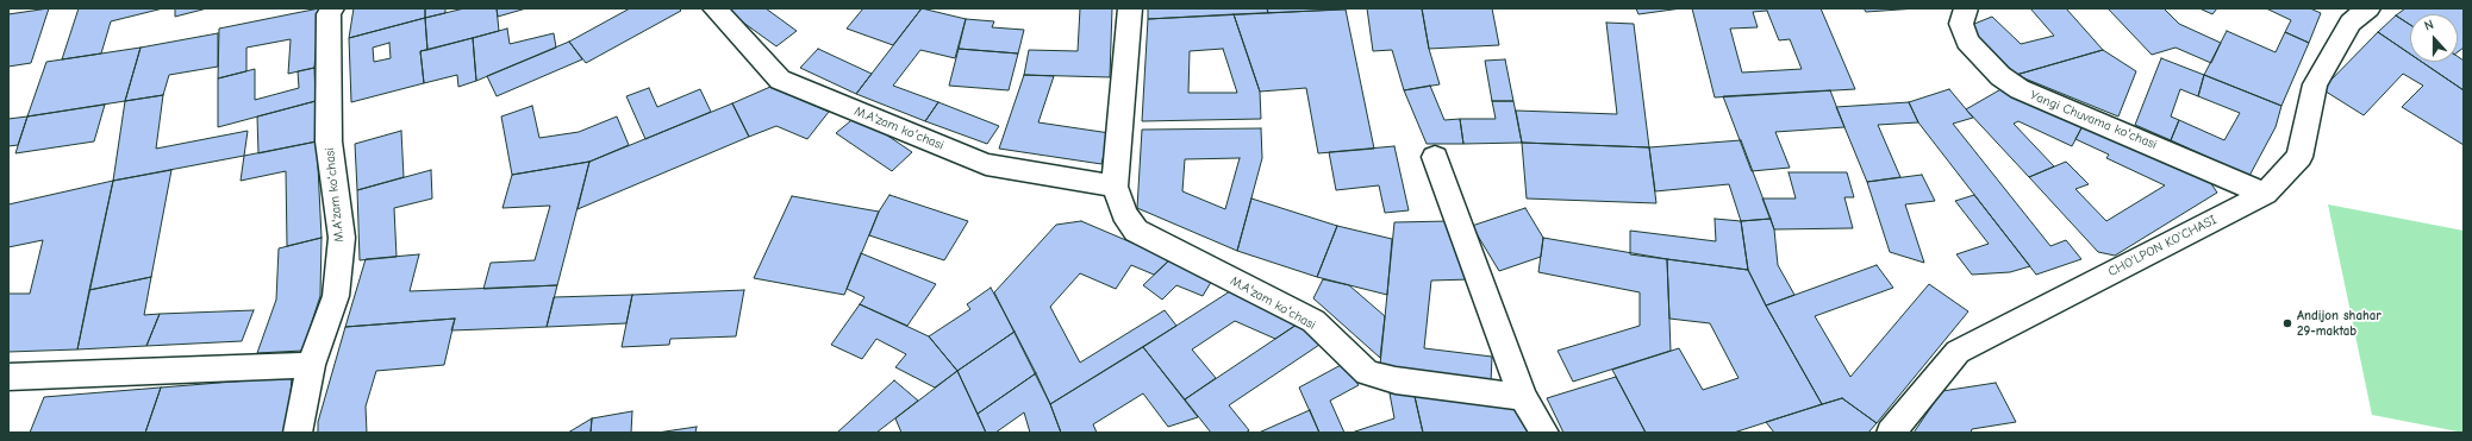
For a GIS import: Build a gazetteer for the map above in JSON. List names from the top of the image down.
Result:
{
  "streets": {
    "street": ["Yangi Chuvama koʻchasi", "M.Aʻzam koʻchasi", "CHO'LPON KO'CHASI"]
  },
  "crossings": [
    ["Yangi Chuvama koʻchasi", "CHO'LPON KO'CHASI"]
  ],
  "places": ["Andijon shahar 29-maktab"],
  "north": "top"
}
